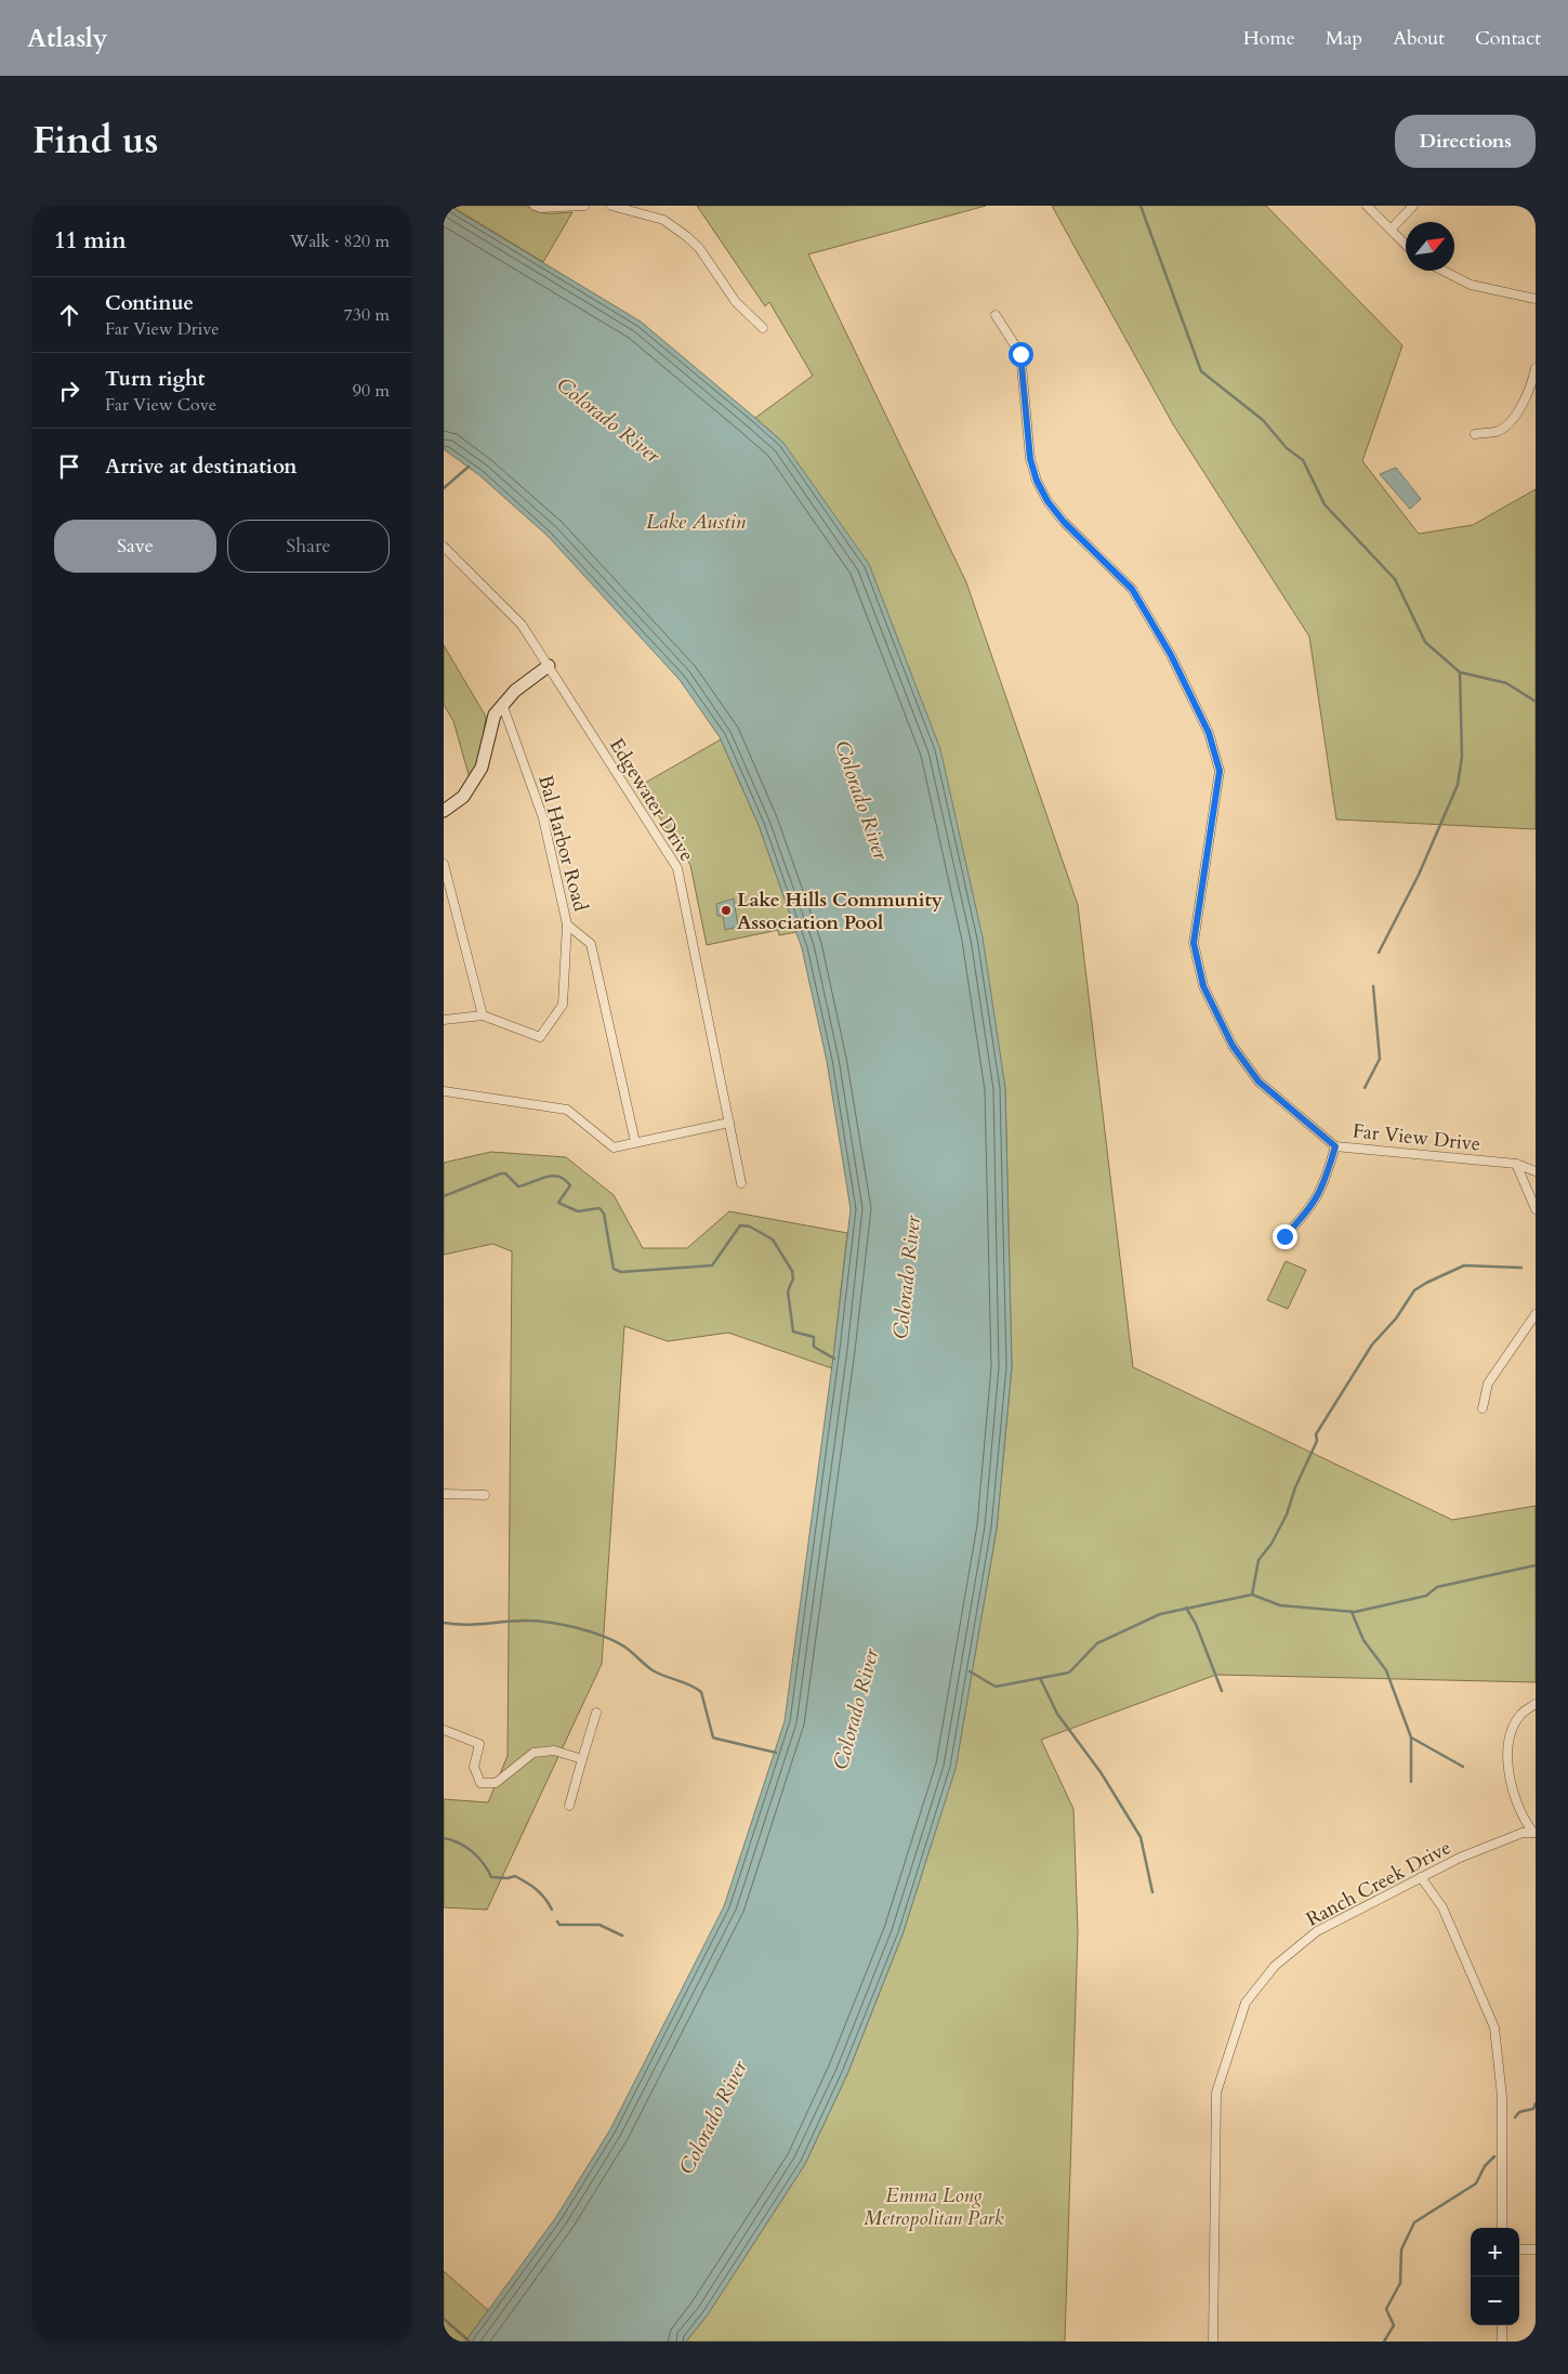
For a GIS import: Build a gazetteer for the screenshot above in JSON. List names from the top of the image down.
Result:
{
  "streets": {
    "street": [
      "Edgewater Drive",
      "Bal Harbor Road",
      "Far View Drive",
      "Ranch Creek Drive"
    ]
  },
  "water": ["Colorado River", "Lake Austin"],
  "parks": ["Emma Long Metropolitan Park"],
  "places": ["Lake Hills Community Association Pool"],
  "north": "top right",
  "page": {
    "header": "Atlasly",
    "nav": [
      "Home",
      "Map",
      "About",
      "Contact"
    ],
    "title": "Find us",
    "buttons": [
      "Directions",
      ["Save", "Share"]
    ],
    "heading": ["11 min", "Walk · 820 m"],
    "list": [
      ["Continue", "Far View Drive", "730 m"],
      ["Turn right", "Far View Cove", "90 m"],
      "Arrive at destination"
    ],
    "map_buttons": ["+", "−"]
  }
}
